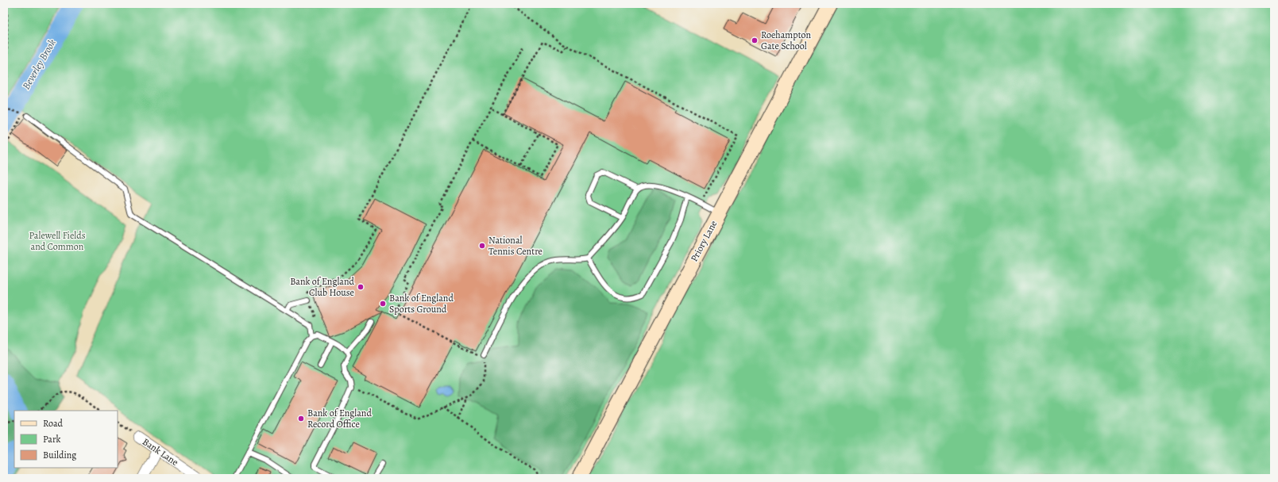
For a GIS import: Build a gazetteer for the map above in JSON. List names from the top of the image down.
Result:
{
  "streets": {
    "street": ["Priory Lane", "Bank Lane"]
  },
  "water": ["Beverley Brook"],
  "parks": ["Palewell Fields and Common"],
  "places": [
    "Roehampton Gate School",
    "National Tennis Centre",
    "Bank of England Club House",
    "Bank of England Sports Ground",
    "Bank of England Record Office"
  ],
  "legend": ["Road", "Park", "Building"]
}
